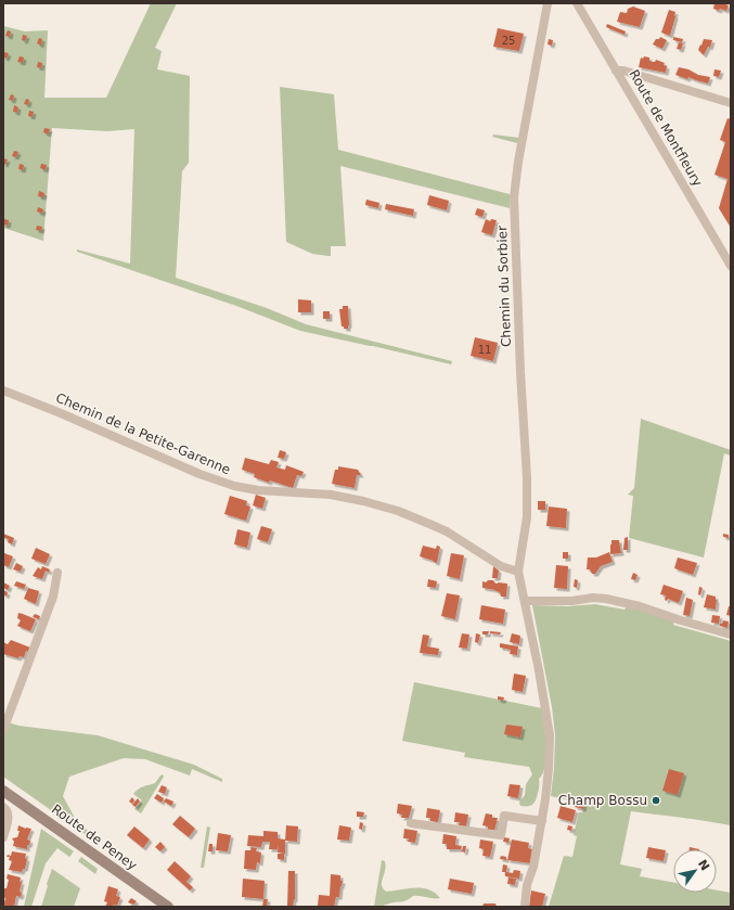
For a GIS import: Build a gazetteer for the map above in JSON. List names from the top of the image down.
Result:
{
  "streets": {
    "main road": ["Route de Peney"],
    "street": ["Route de Montfleury", "Chemin du Sorbier", "Chemin de la Petite-Garenne"]
  },
  "crossings": [
    ["Chemin du Sorbier", "Chemin de la Petite-Garenne"]
  ],
  "places": ["Champ Bossu"],
  "house_numbers": ["25", "11"],
  "north": "top right"
}
